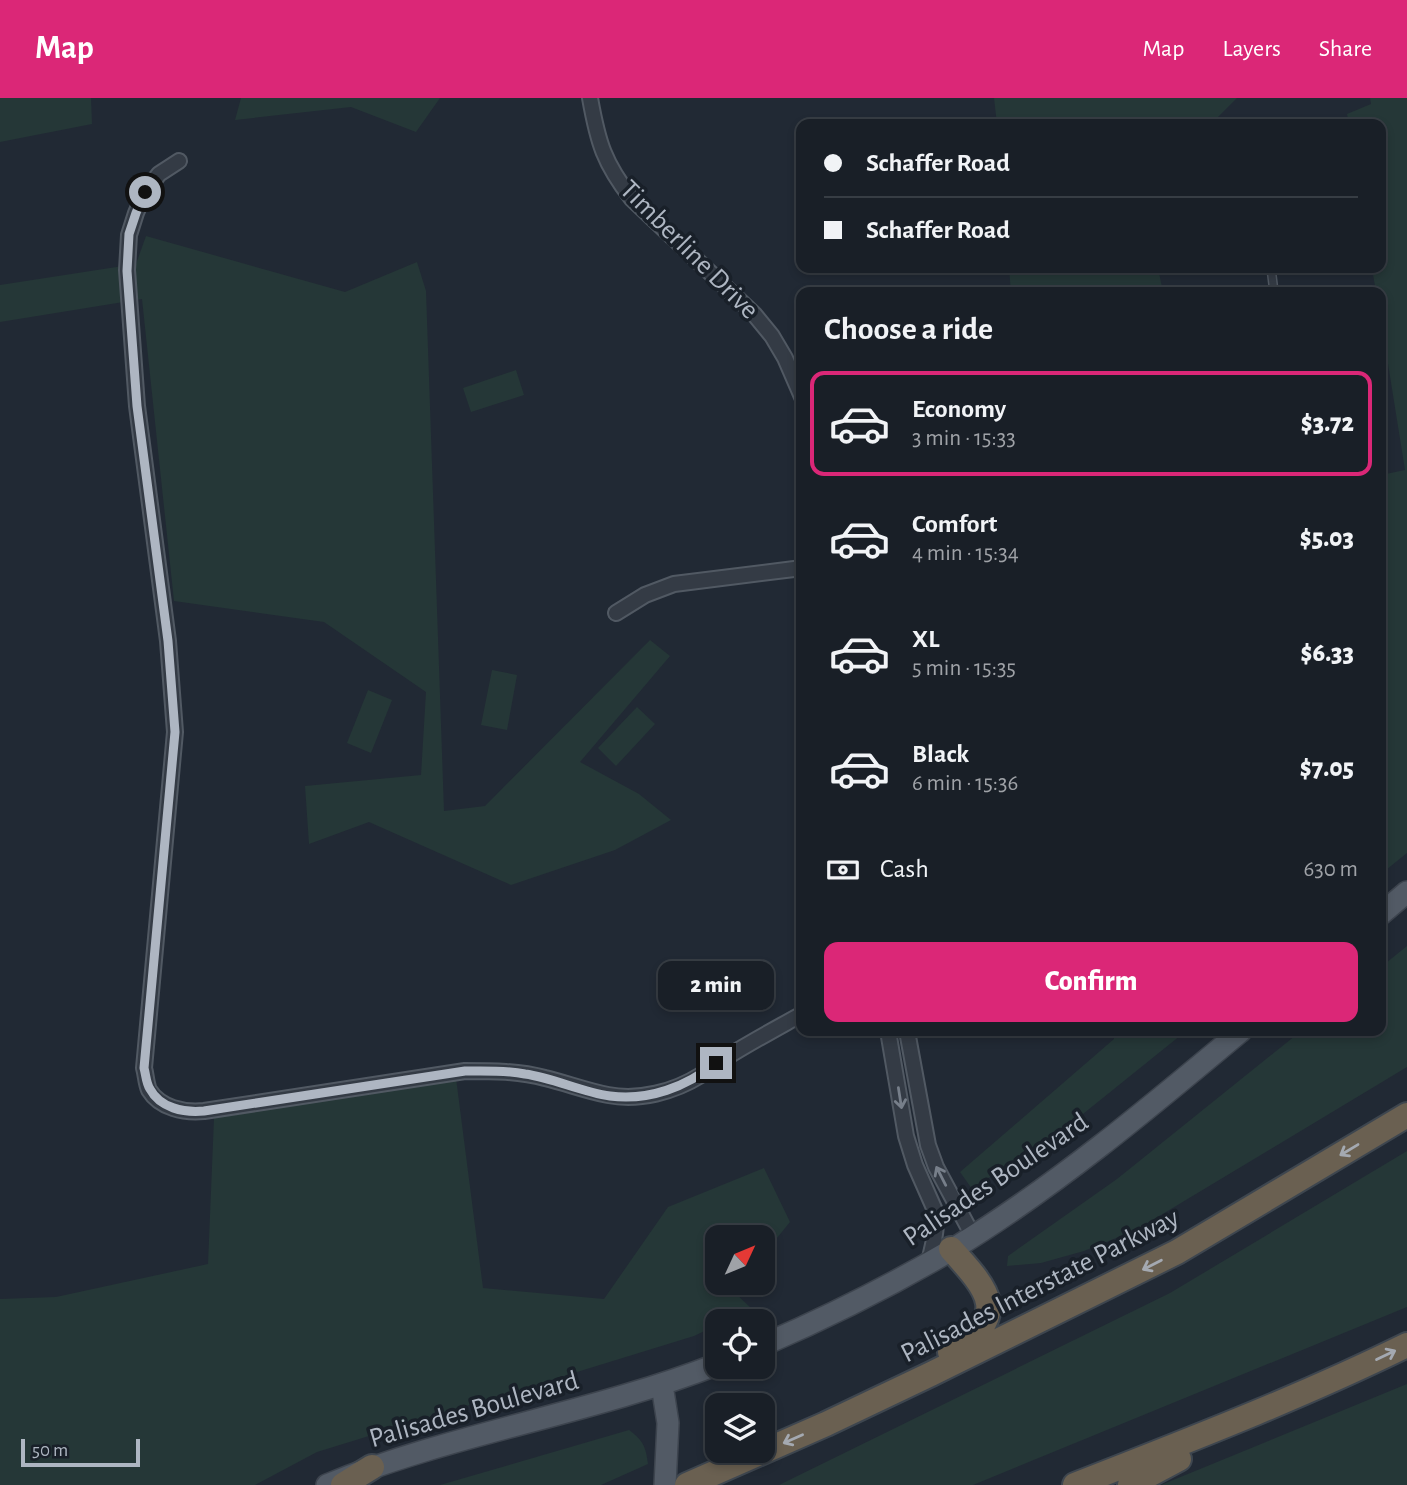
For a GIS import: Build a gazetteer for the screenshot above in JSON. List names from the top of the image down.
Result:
{
  "streets": {
    "highway": ["Palisades Interstate Parkway"],
    "main road": ["Palisades Boulevard"],
    "street": ["Timberline Drive"]
  },
  "scale_bar": "50 m",
  "north": "top right",
  "page": {
    "header": "Map",
    "nav": ["Map", "Layers", "Share"],
    "banner": ["Schaffer Road", "Schaffer Road"],
    "heading": "Choose a ride",
    "list": [
      {
        "name": "Economy",
        "note": "3 min · 15:33",
        "value": "$3.72"
      },
      {
        "name": "Comfort",
        "note": "4 min · 15:34",
        "value": "$5.03"
      },
      {
        "name": "XL",
        "note": "5 min · 15:35",
        "value": "$6.33"
      },
      {
        "name": "Black",
        "note": "6 min · 15:36",
        "value": "$7.05"
      }
    ],
    "pay": ["Cash", "630 m"],
    "buttons": "Confirm",
    "bubble": "2 min",
    "scale": "50 m"
  }
}
